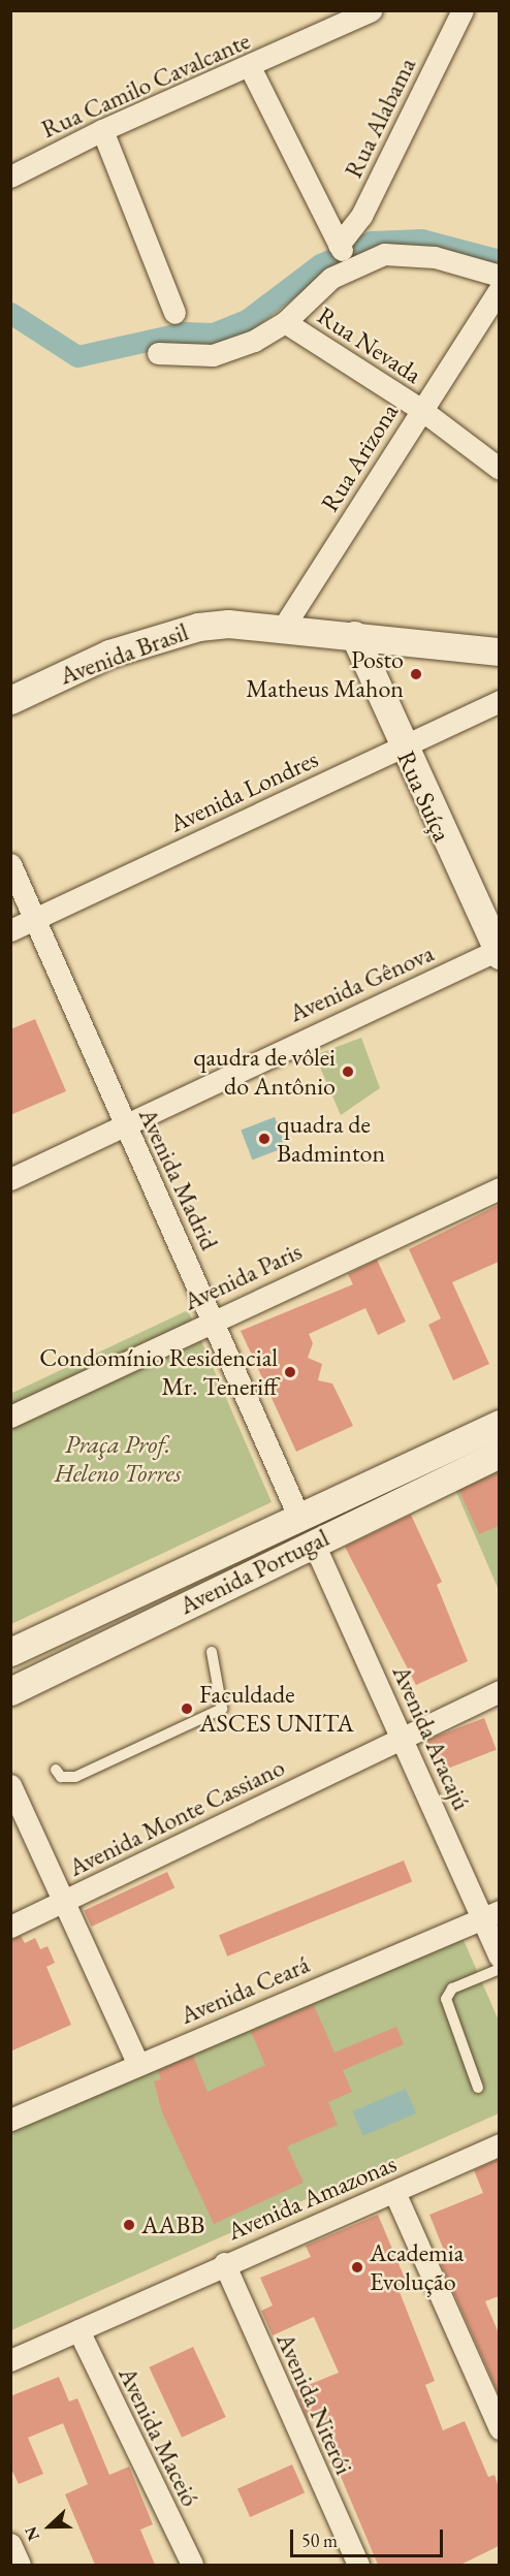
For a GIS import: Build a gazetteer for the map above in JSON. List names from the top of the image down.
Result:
{
  "streets": {
    "street": [
      "Rua Camilo Cavalcante",
      "Rua Alabama",
      "Rua Nevada",
      "Rua Arizona",
      "Avenida Brasil",
      "Avenida Londres",
      "Rua Suíça",
      "Avenida Gênova",
      "Avenida Madrid",
      "Avenida Paris",
      "Avenida Portugal",
      "Avenida Aracajú",
      "Avenida Monte Cassiano",
      "Avenida Ceará",
      "Avenida Amazonas",
      "Avenida Niterói",
      "Avenida Maceió"
    ]
  },
  "crossings": [
    ["Rua Camilo Cavalcante", "Rua Alabama"],
    ["Rua Nevada", "Rua Arizona"],
    ["Rua Arizona", "Avenida Brasil"],
    ["Avenida Brasil", "Rua Suíça"],
    ["Avenida Londres", "Rua Suíça"],
    ["Avenida Londres", "Avenida Madrid"],
    ["Rua Suíça", "Avenida Gênova"],
    ["Avenida Gênova", "Avenida Madrid"],
    ["Avenida Madrid", "Avenida Paris"],
    ["Avenida Madrid", "Avenida Portugal"],
    ["Avenida Portugal", "Avenida Aracajú"],
    ["Avenida Aracajú", "Avenida Monte Cassiano"],
    ["Avenida Aracajú", "Avenida Ceará"],
    ["Avenida Amazonas", "Avenida Niterói"],
    ["Avenida Amazonas", "Avenida Maceió"]
  ],
  "parks": ["Praça Prof. Heleno Torres"],
  "places": [
    "Posto Matheus Mahon",
    "qaudra de vôlei do Antônio",
    "quadra de Badminton",
    "Condomínio Residencial Mr. Teneriff",
    "Faculdade ASCES UNITA",
    "AABB",
    "Academia Evolução"
  ],
  "scale_bar": "50 m",
  "north": "left"
}
